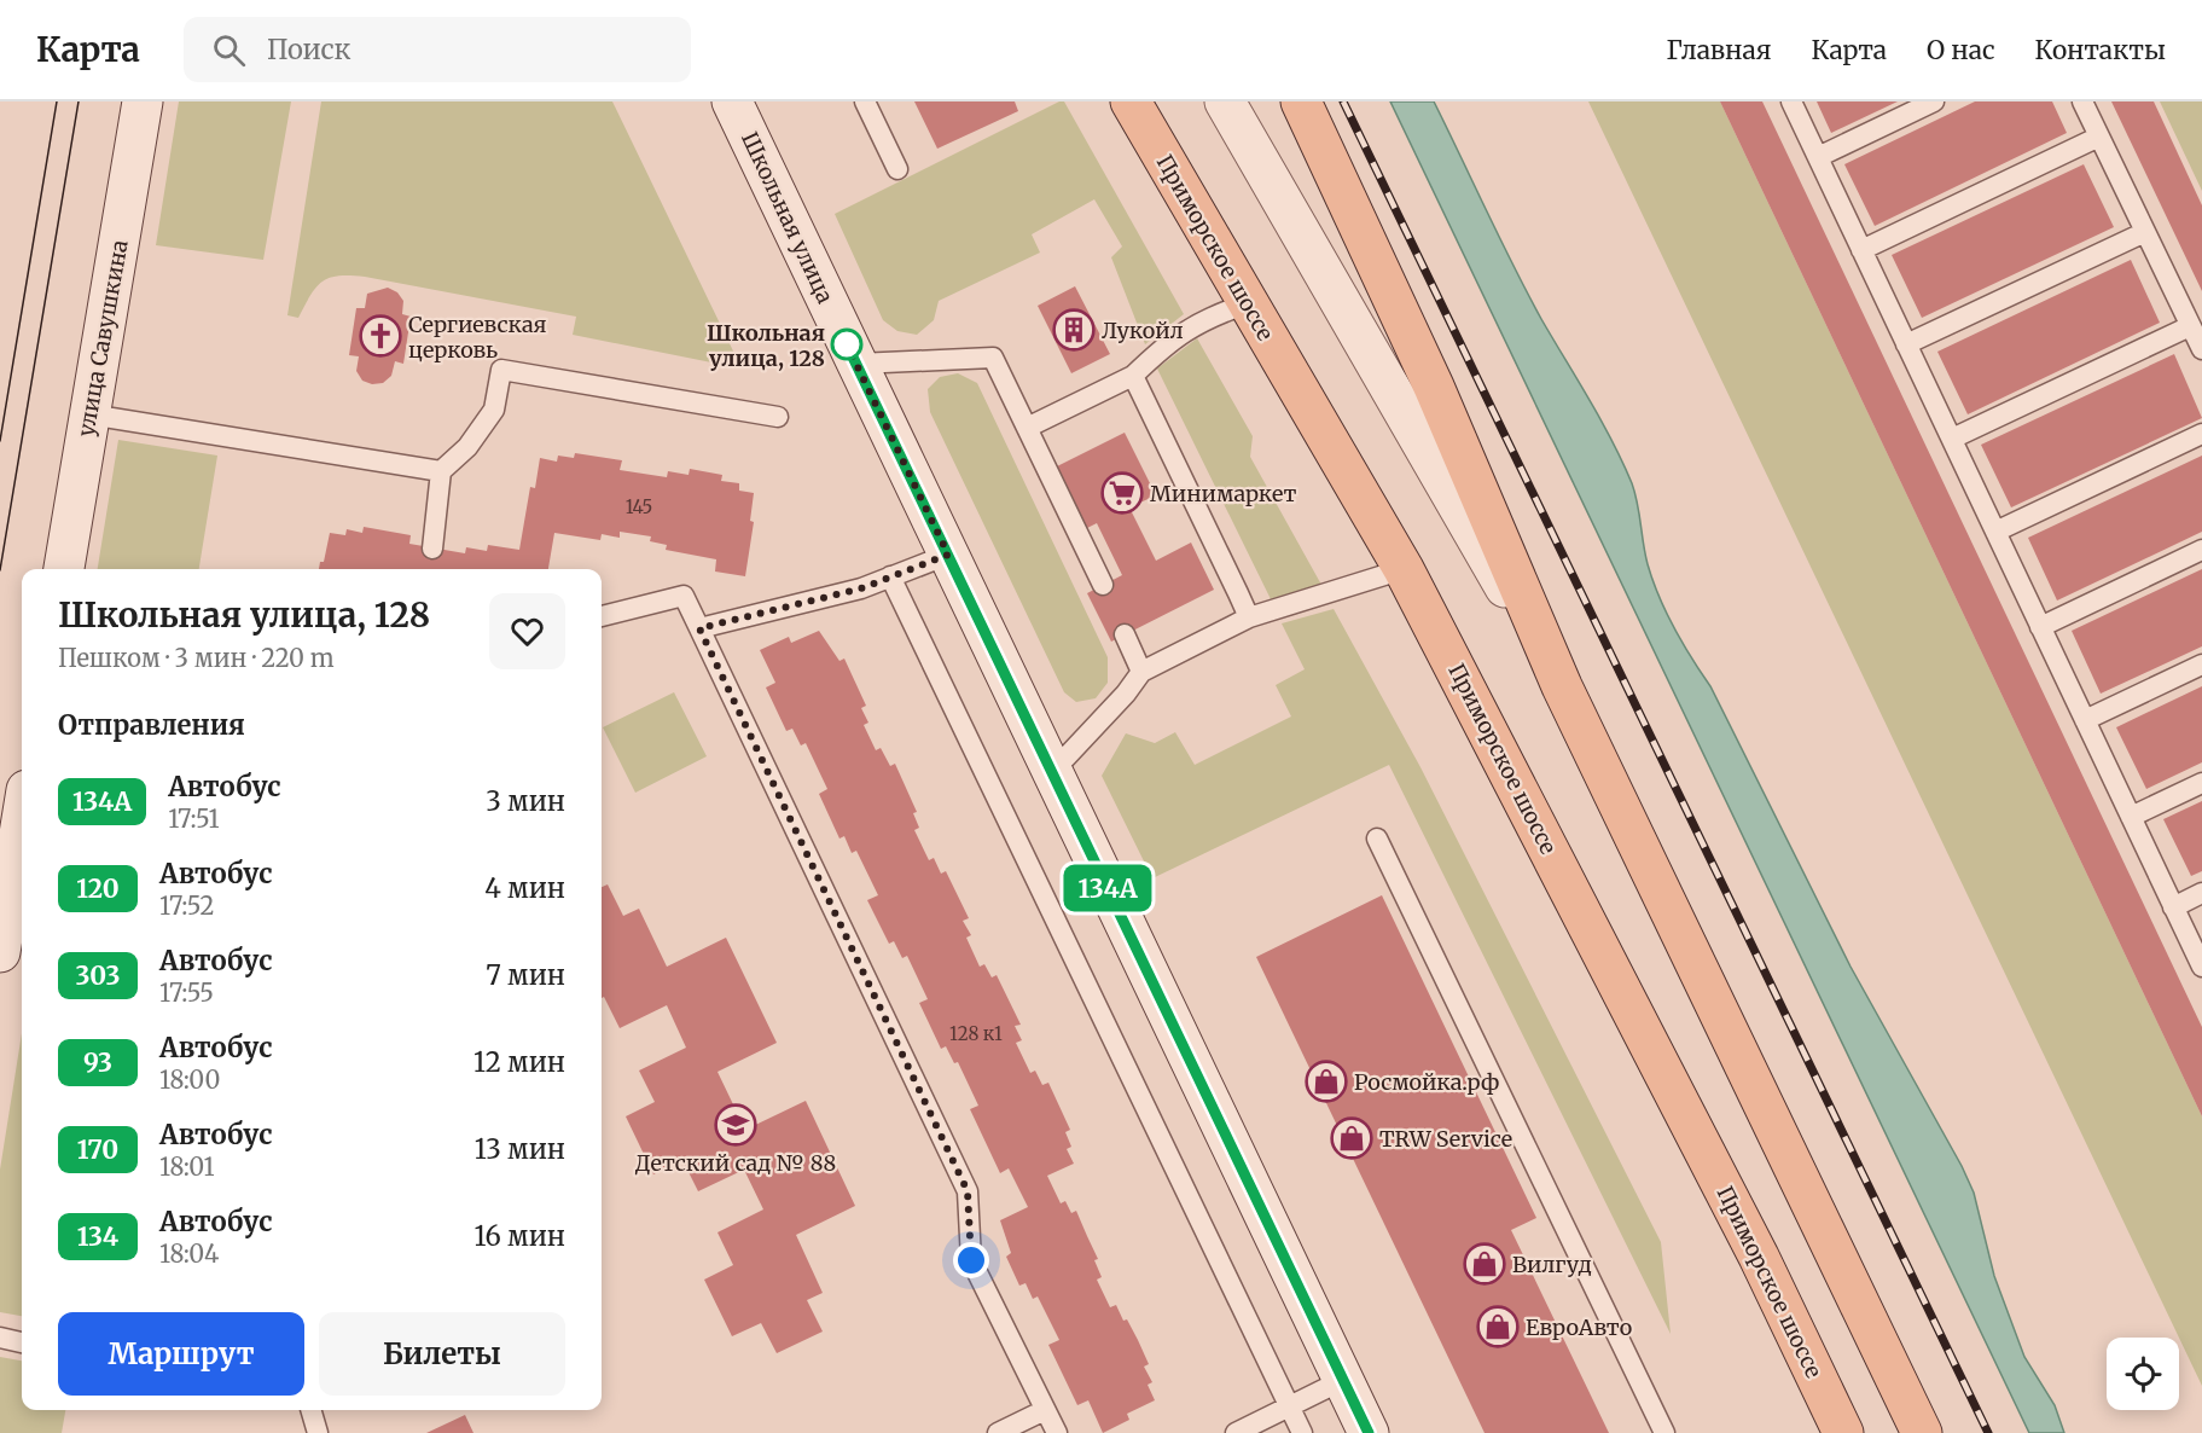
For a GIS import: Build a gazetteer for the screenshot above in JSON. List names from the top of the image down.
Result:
{
  "streets": {
    "main road": ["Приморское шоссе"],
    "street": ["Школьная улица", "улица Савушкина"]
  },
  "places": {
    "building": ["Лукойл"],
    "church": ["Сергиевская церковь"],
    "other": ["Школьная улица, 128"],
    "supermarket": ["Минимаркет"],
    "shop": [
      "Росмойка.рф",
      "TRW Service",
      "Вилгуд",
      "ЕвроАвто"
    ],
    "school or university": ["Детский сад № 88"]
  },
  "lines": ["bus line 134А"],
  "house_numbers": ["145", "128 к1"],
  "page": {
    "header": "Карта",
    "search": "Поиск",
    "nav": [
      "Главная",
      "Карта",
      "О нас",
      "Контакты"
    ],
    "on_map": "134А",
    "heading": [
      ["Школьная улица, 128", "Пешком · 3 мин · 220 m"],
      "Отправления"
    ],
    "list": [
      {
        "mark": "134А",
        "name": "Автобус",
        "note": "17:51",
        "value": "3 мин"
      },
      {
        "mark": "120",
        "name": "Автобус",
        "note": "17:52",
        "value": "4 мин"
      },
      {
        "mark": "303",
        "name": "Автобус",
        "note": "17:55",
        "value": "7 мин"
      },
      {
        "mark": "93",
        "name": "Автобус",
        "note": "18:00",
        "value": "12 мин"
      },
      {
        "mark": "170",
        "name": "Автобус",
        "note": "18:01",
        "value": "13 мин"
      },
      {
        "mark": "134",
        "name": "Автобус",
        "note": "18:04",
        "value": "16 мин"
      }
    ],
    "buttons": ["Маршрут", "Билеты"]
  }
}
